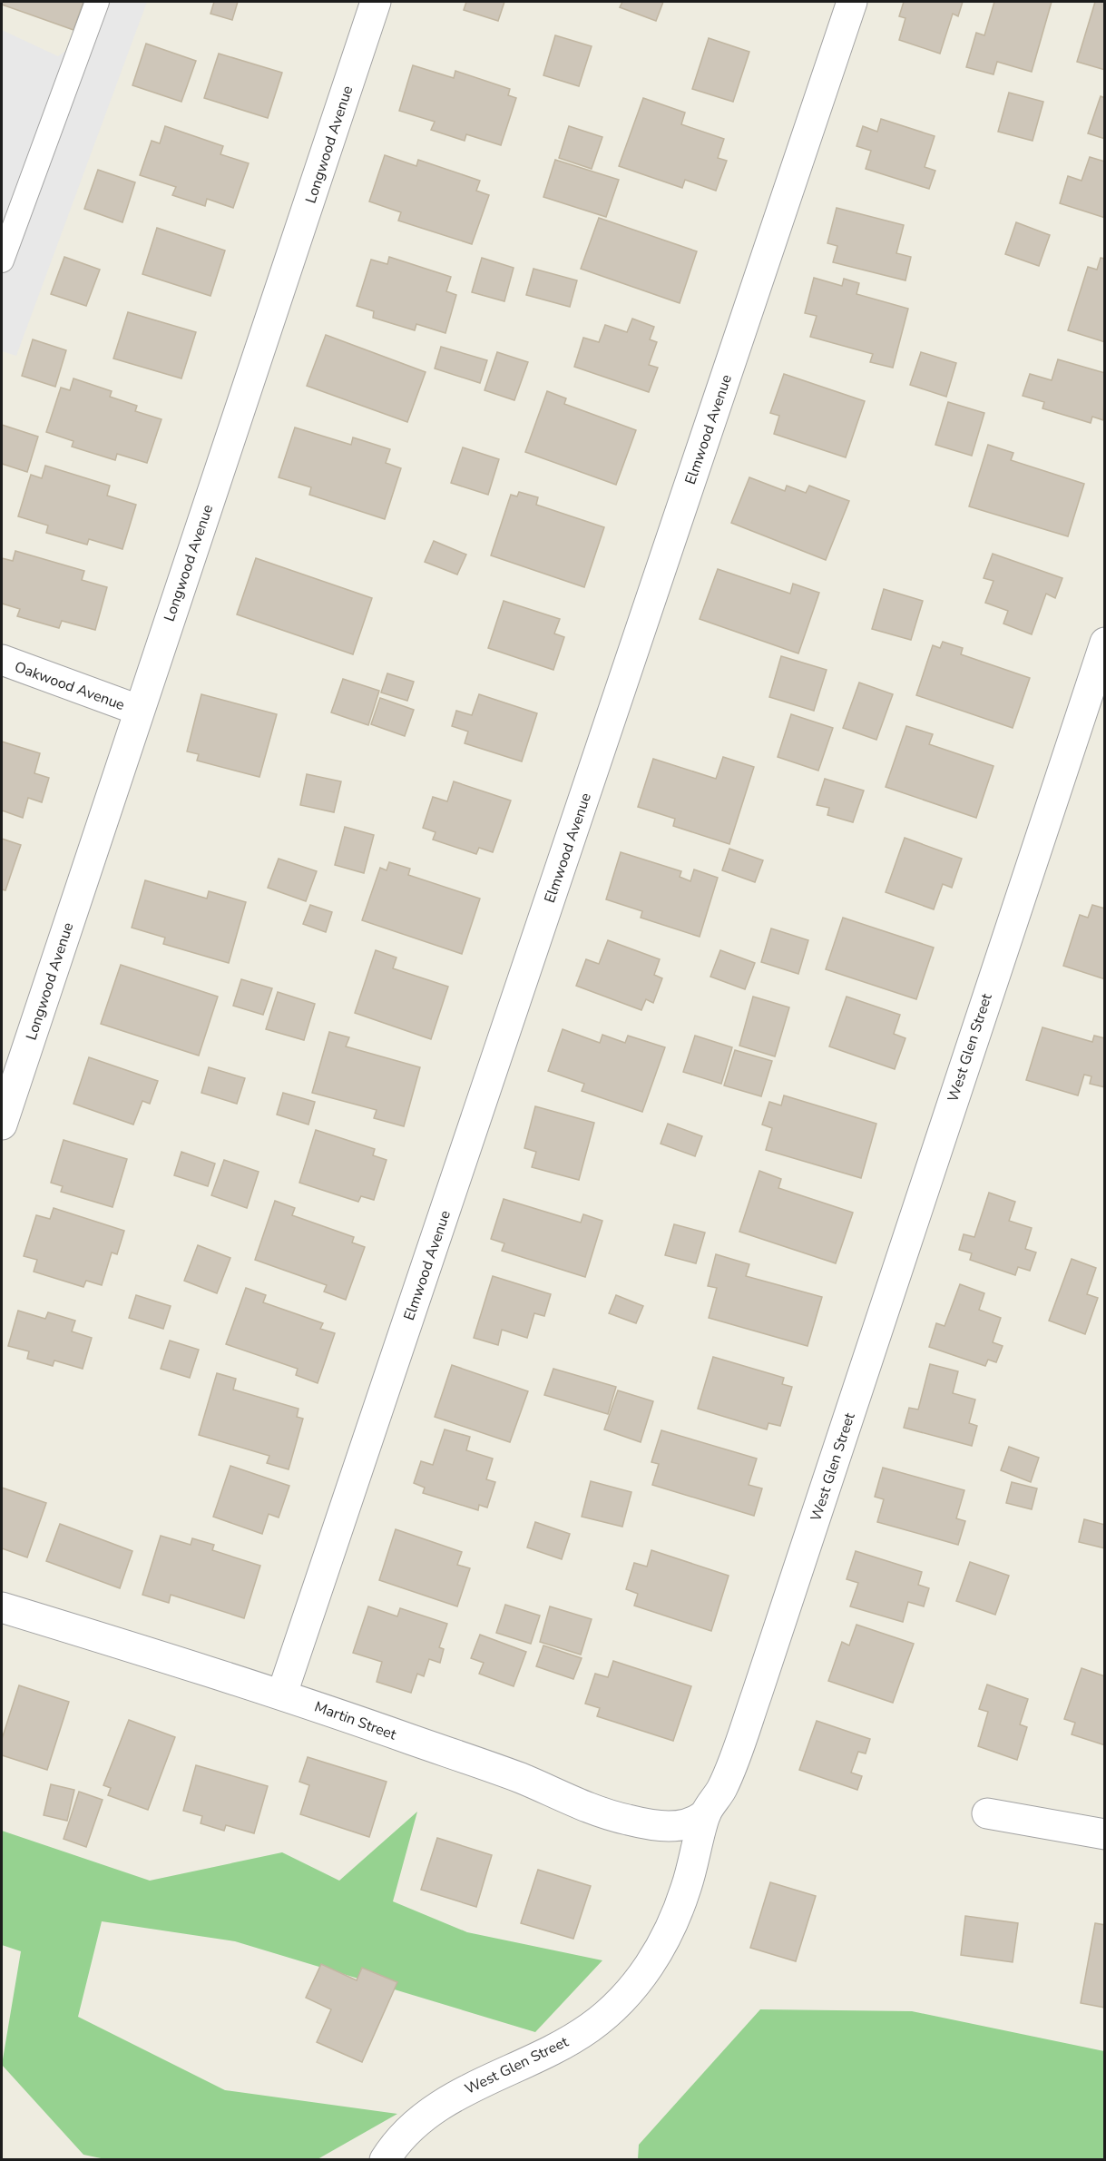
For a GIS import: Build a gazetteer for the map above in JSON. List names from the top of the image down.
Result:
{
  "streets": {
    "street": [
      "Longwood Avenue",
      "Elmwood Avenue",
      "Oakwood Avenue",
      "West Glen Street",
      "Martin Street"
    ]
  },
  "crossings": [
    ["Longwood Avenue", "Oakwood Avenue"],
    ["Elmwood Avenue", "Martin Street"],
    ["West Glen Street", "Martin Street"]
  ]
}
